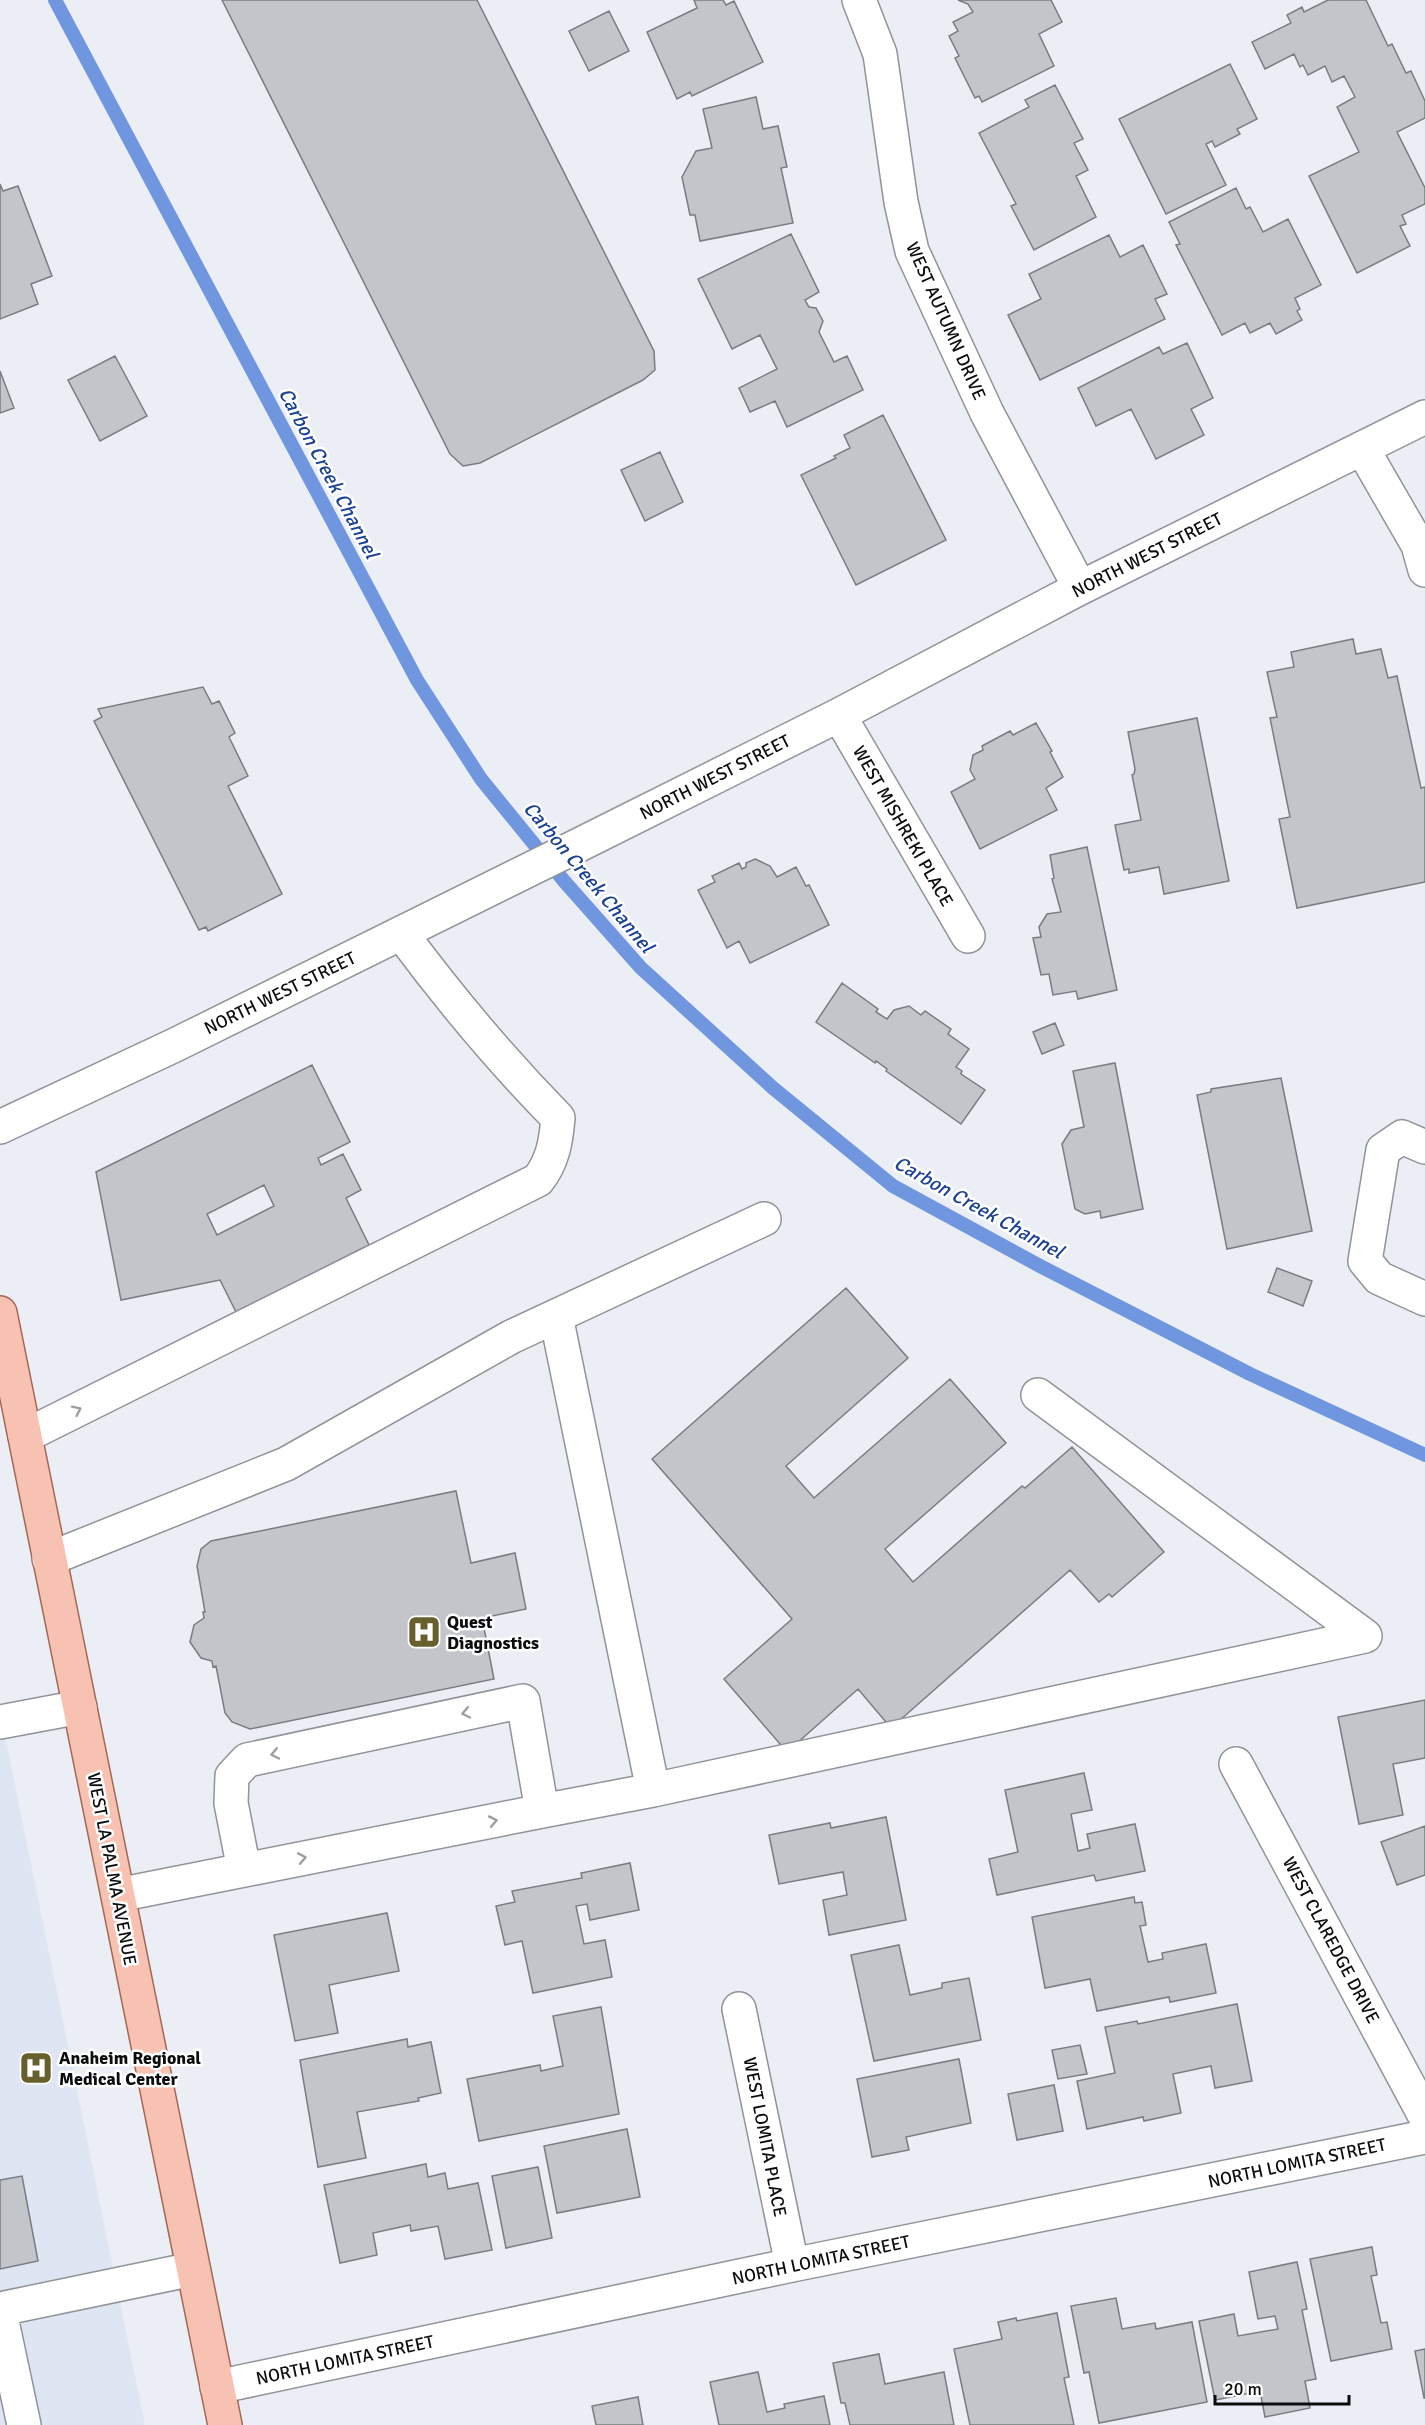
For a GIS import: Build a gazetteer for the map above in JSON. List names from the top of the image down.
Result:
{
  "streets": {
    "main road": ["WEST LA PALMA AVENUE"],
    "street": [
      "WEST AUTUMN DRIVE",
      "NORTH WEST STREET",
      "WEST MISHREKI PLACE",
      "WEST CLAREDGE DRIVE",
      "WEST LOMITA PLACE",
      "NORTH LOMITA STREET"
    ]
  },
  "crossings": [
    ["WEST AUTUMN DRIVE", "NORTH WEST STREET"],
    ["NORTH WEST STREET", "WEST MISHREKI PLACE"],
    ["WEST LA PALMA AVENUE", "NORTH LOMITA STREET"],
    ["WEST LOMITA PLACE", "NORTH LOMITA STREET"]
  ],
  "water": ["Carbon Creek Channel"],
  "places": {
    "hospital": ["Quest Diagnostics", "Anaheim Regional Medical Center"]
  },
  "scale_bar": "20 m"
}
